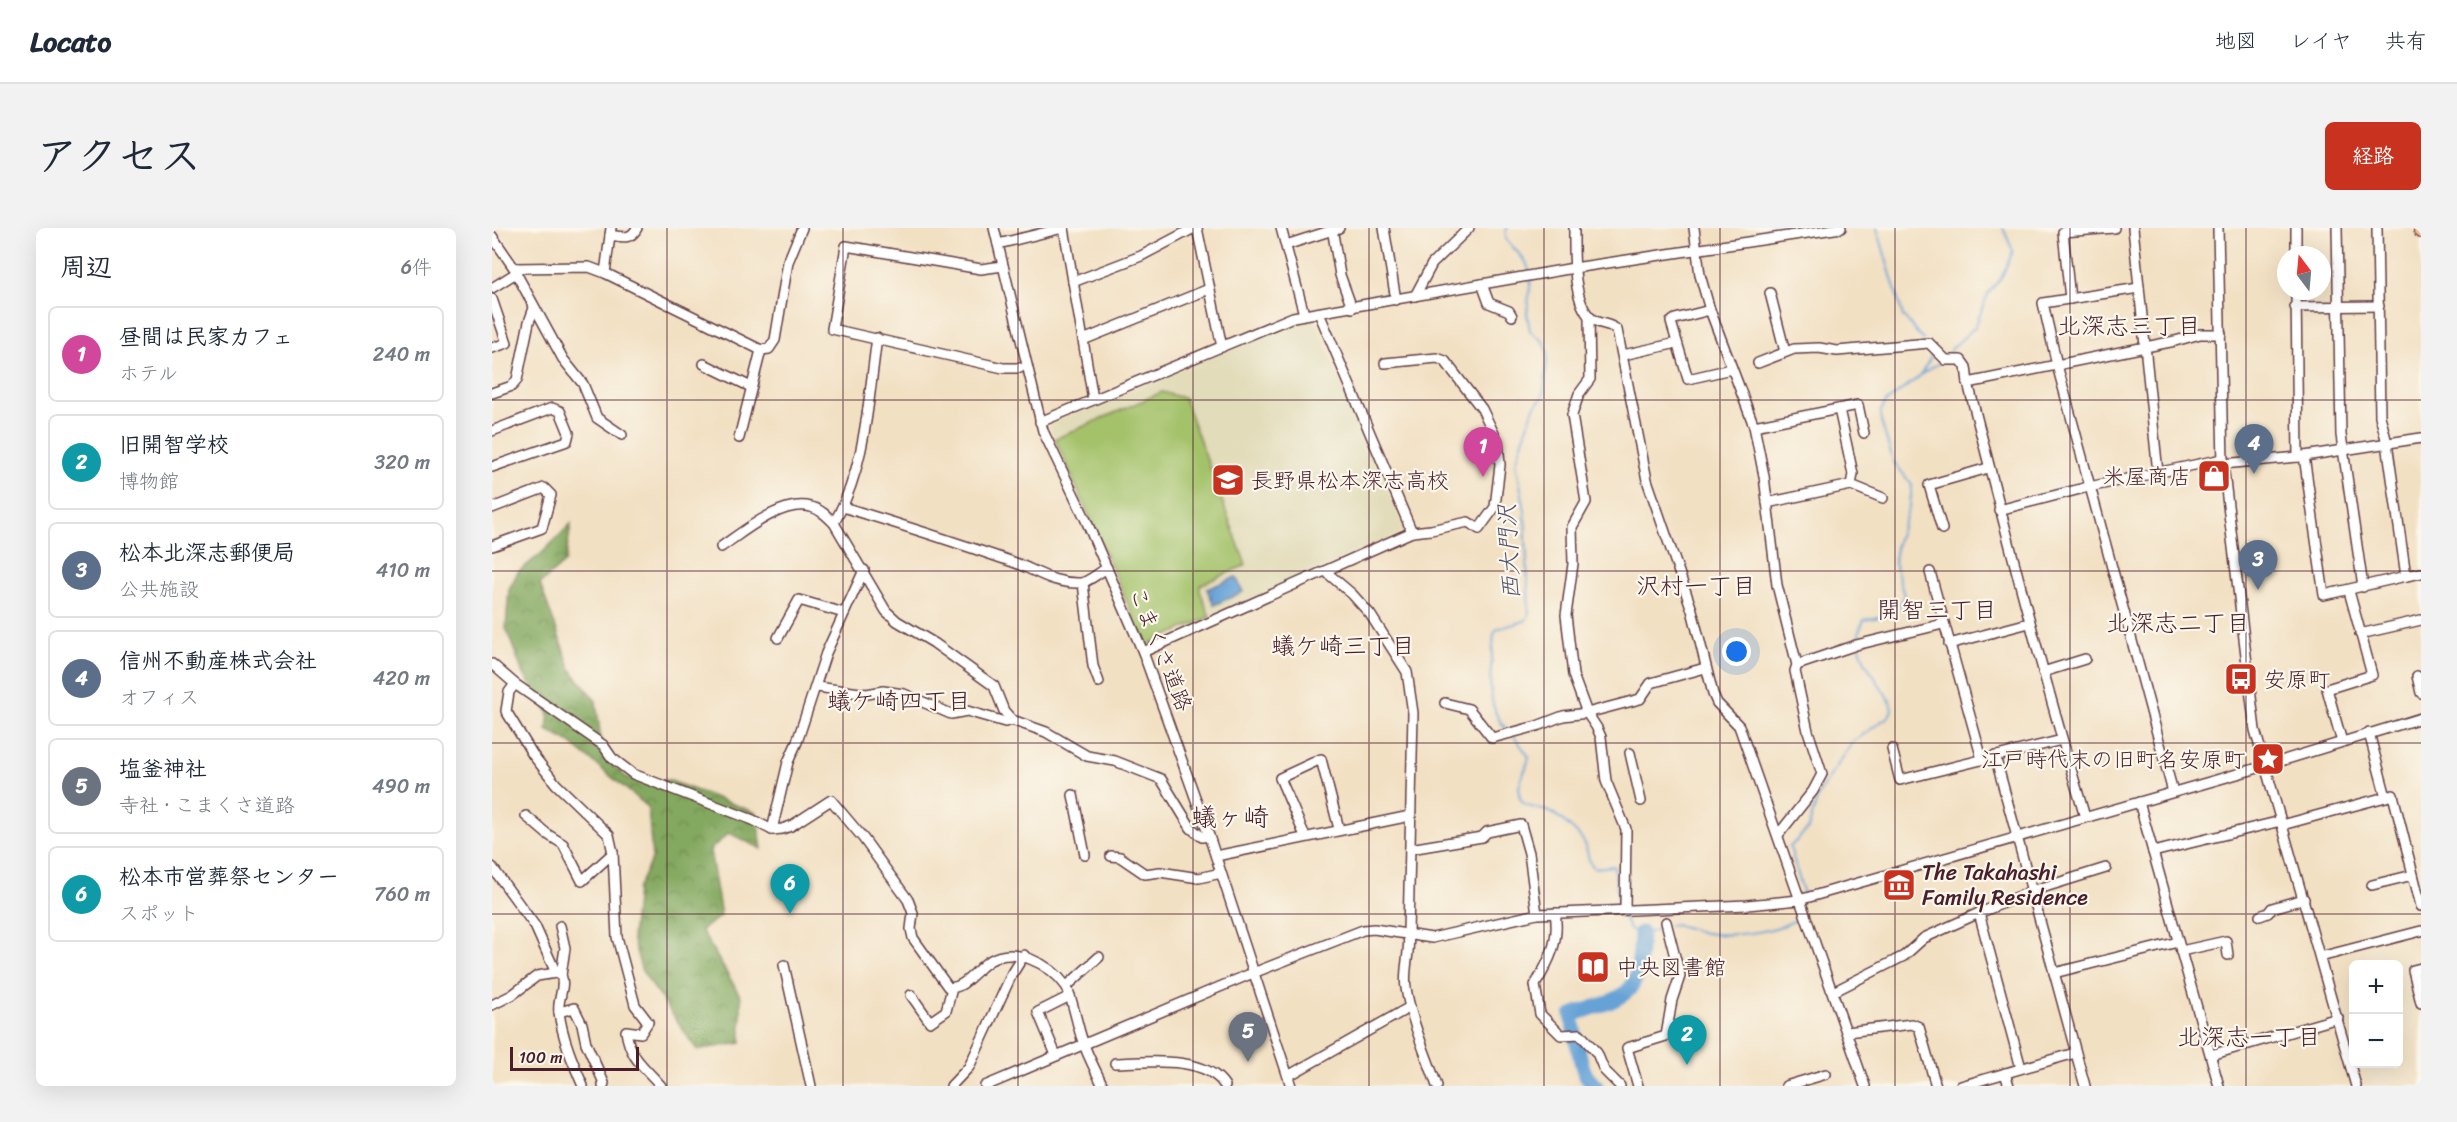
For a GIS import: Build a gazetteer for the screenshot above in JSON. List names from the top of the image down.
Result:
{
  "streets": {
    "street": ["こまくさ道路"]
  },
  "districts": [
    "北深志三丁目",
    "沢村一丁目",
    "開智三丁目",
    "北深志二丁目",
    "蟻ケ崎三丁目",
    "蟻ケ崎四丁目",
    "蟻ヶ崎",
    "北深志一丁目"
  ],
  "water": ["西大門沢"],
  "places": {
    "shop": ["米屋商店"],
    "school or university": ["長野県松本深志高校"],
    "bus stop": ["安原町"],
    "place": ["江戸時代末の旧町名安原町"],
    "museum": ["The Takahashi Family Residence"],
    "library": ["中央図書館"]
  },
  "scale_bar": "100 m",
  "north": "top",
  "page": {
    "header": "Locato",
    "nav": ["地図", "レイヤ", "共有"],
    "title": "アクセス",
    "buttons": "経路",
    "heading": ["周辺", "6件"],
    "list": [
      {
        "mark": "1",
        "name": "昼間は民家カフェ",
        "note": "ホテル",
        "value": "240 m"
      },
      {
        "mark": "2",
        "name": "旧開智学校",
        "note": "博物館",
        "value": "320 m"
      },
      {
        "mark": "3",
        "name": "松本北深志郵便局",
        "note": "公共施設",
        "value": "410 m"
      },
      {
        "mark": "4",
        "name": "信州不動産株式会社",
        "note": "オフィス",
        "value": "420 m"
      },
      {
        "mark": "5",
        "name": "塩釜神社",
        "note": "寺社 · こまくさ道路",
        "value": "490 m"
      },
      {
        "mark": "6",
        "name": "松本市営葬祭センター",
        "note": "スポット",
        "value": "760 m"
      }
    ],
    "pins": [
      "4",
      "1",
      "3",
      "6",
      "5",
      "2"
    ],
    "map_buttons": ["+", "−"],
    "scale": "100 m"
  }
}
